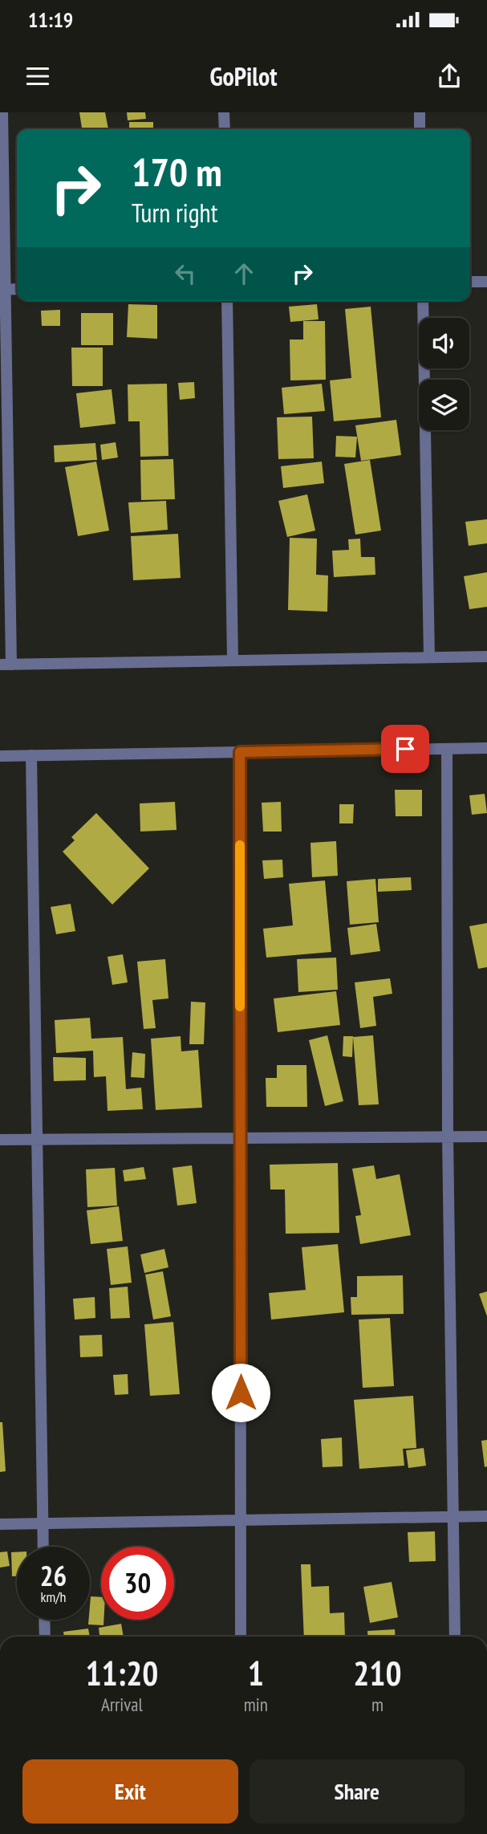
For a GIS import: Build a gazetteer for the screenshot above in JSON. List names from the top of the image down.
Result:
{
  "page": {
    "status": "11:19",
    "header": "GoPilot",
    "turn": ["170 m", "Turn right"],
    "speed": "26 km/h",
    "limit": "30",
    "eta": [
      "11:20",
      "Arrival",
      "1",
      "min",
      "210",
      "m"
    ],
    "buttons": ["Exit", "Share"]
  }
}
